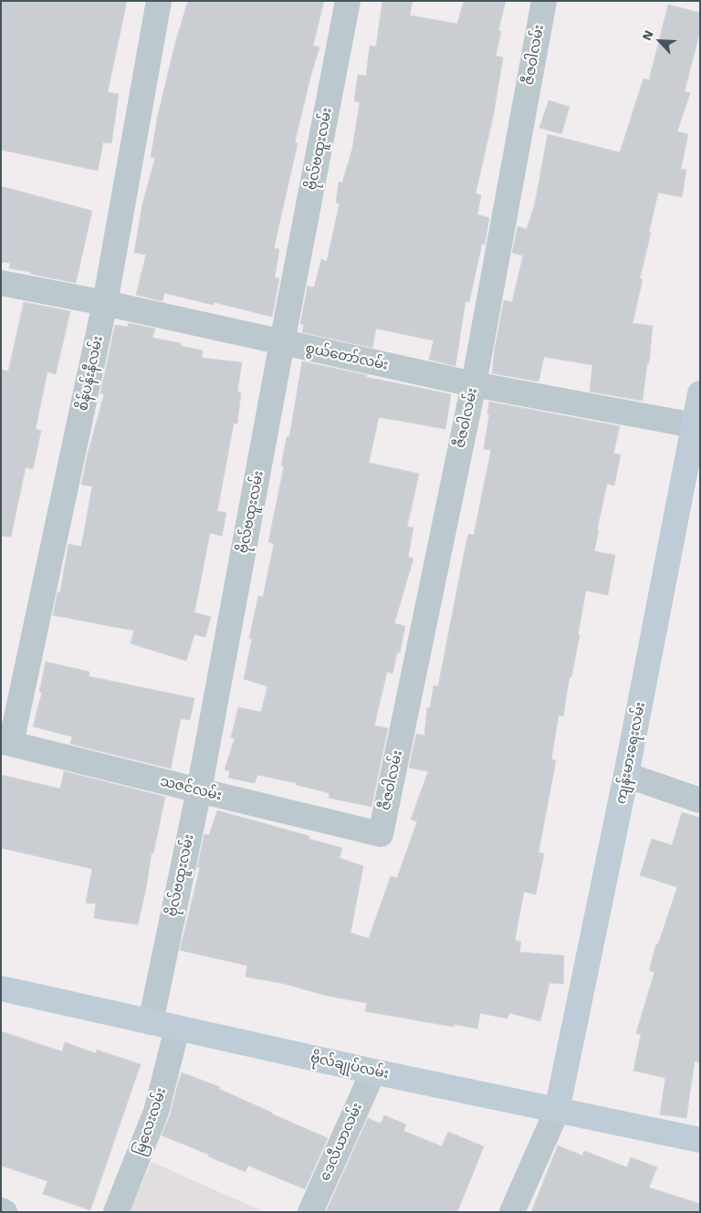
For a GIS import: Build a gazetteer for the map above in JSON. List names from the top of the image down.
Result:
{
  "streets": {
    "street": [
      "ဇီဇဝါလမ်း",
      "ဗိုလ်ဗထူးလမ်း",
      "စွယ်တော်လမ်း",
      "စိန်ပန်းနီလမ်း",
      "ကျန်းမားရေးလမ်း",
      "သဇင်လမ်း",
      "ဗိုလ်ချုပ်လမ်း",
      "မြလေးလမ်း",
      "ဒေလီယာလမ်း"
    ]
  },
  "crossings": [
    ["ဇီဇဝါလမ်း", "စွယ်တော်လမ်း"],
    ["ဇီဇဝါလမ်း", "သဇင်လမ်း"],
    ["ဗိုလ်ဗထူးလမ်း", "စွယ်တော်လမ်း"],
    ["ဗိုလ်ဗထူးလမ်း", "သဇင်လမ်း"],
    ["ဗိုလ်ဗထူးလမ်း", "ဗိုလ်ချုပ်လမ်း"],
    ["စွယ်တော်လမ်း", "စိန်ပန်းနီလမ်း"],
    ["စွယ်တော်လမ်း", "ကျန်းမားရေးလမ်း"],
    ["စိန်ပန်းနီလမ်း", "သဇင်လမ်း"],
    ["ကျန်းမားရေးလမ်း", "ဗိုလ်ချုပ်လမ်း"],
    ["ဗိုလ်ချုပ်လမ်း", "မြလေးလမ်း"],
    ["ဗိုလ်ချုပ်လမ်း", "ဒေလီယာလမ်း"]
  ],
  "north": "top left"
}
